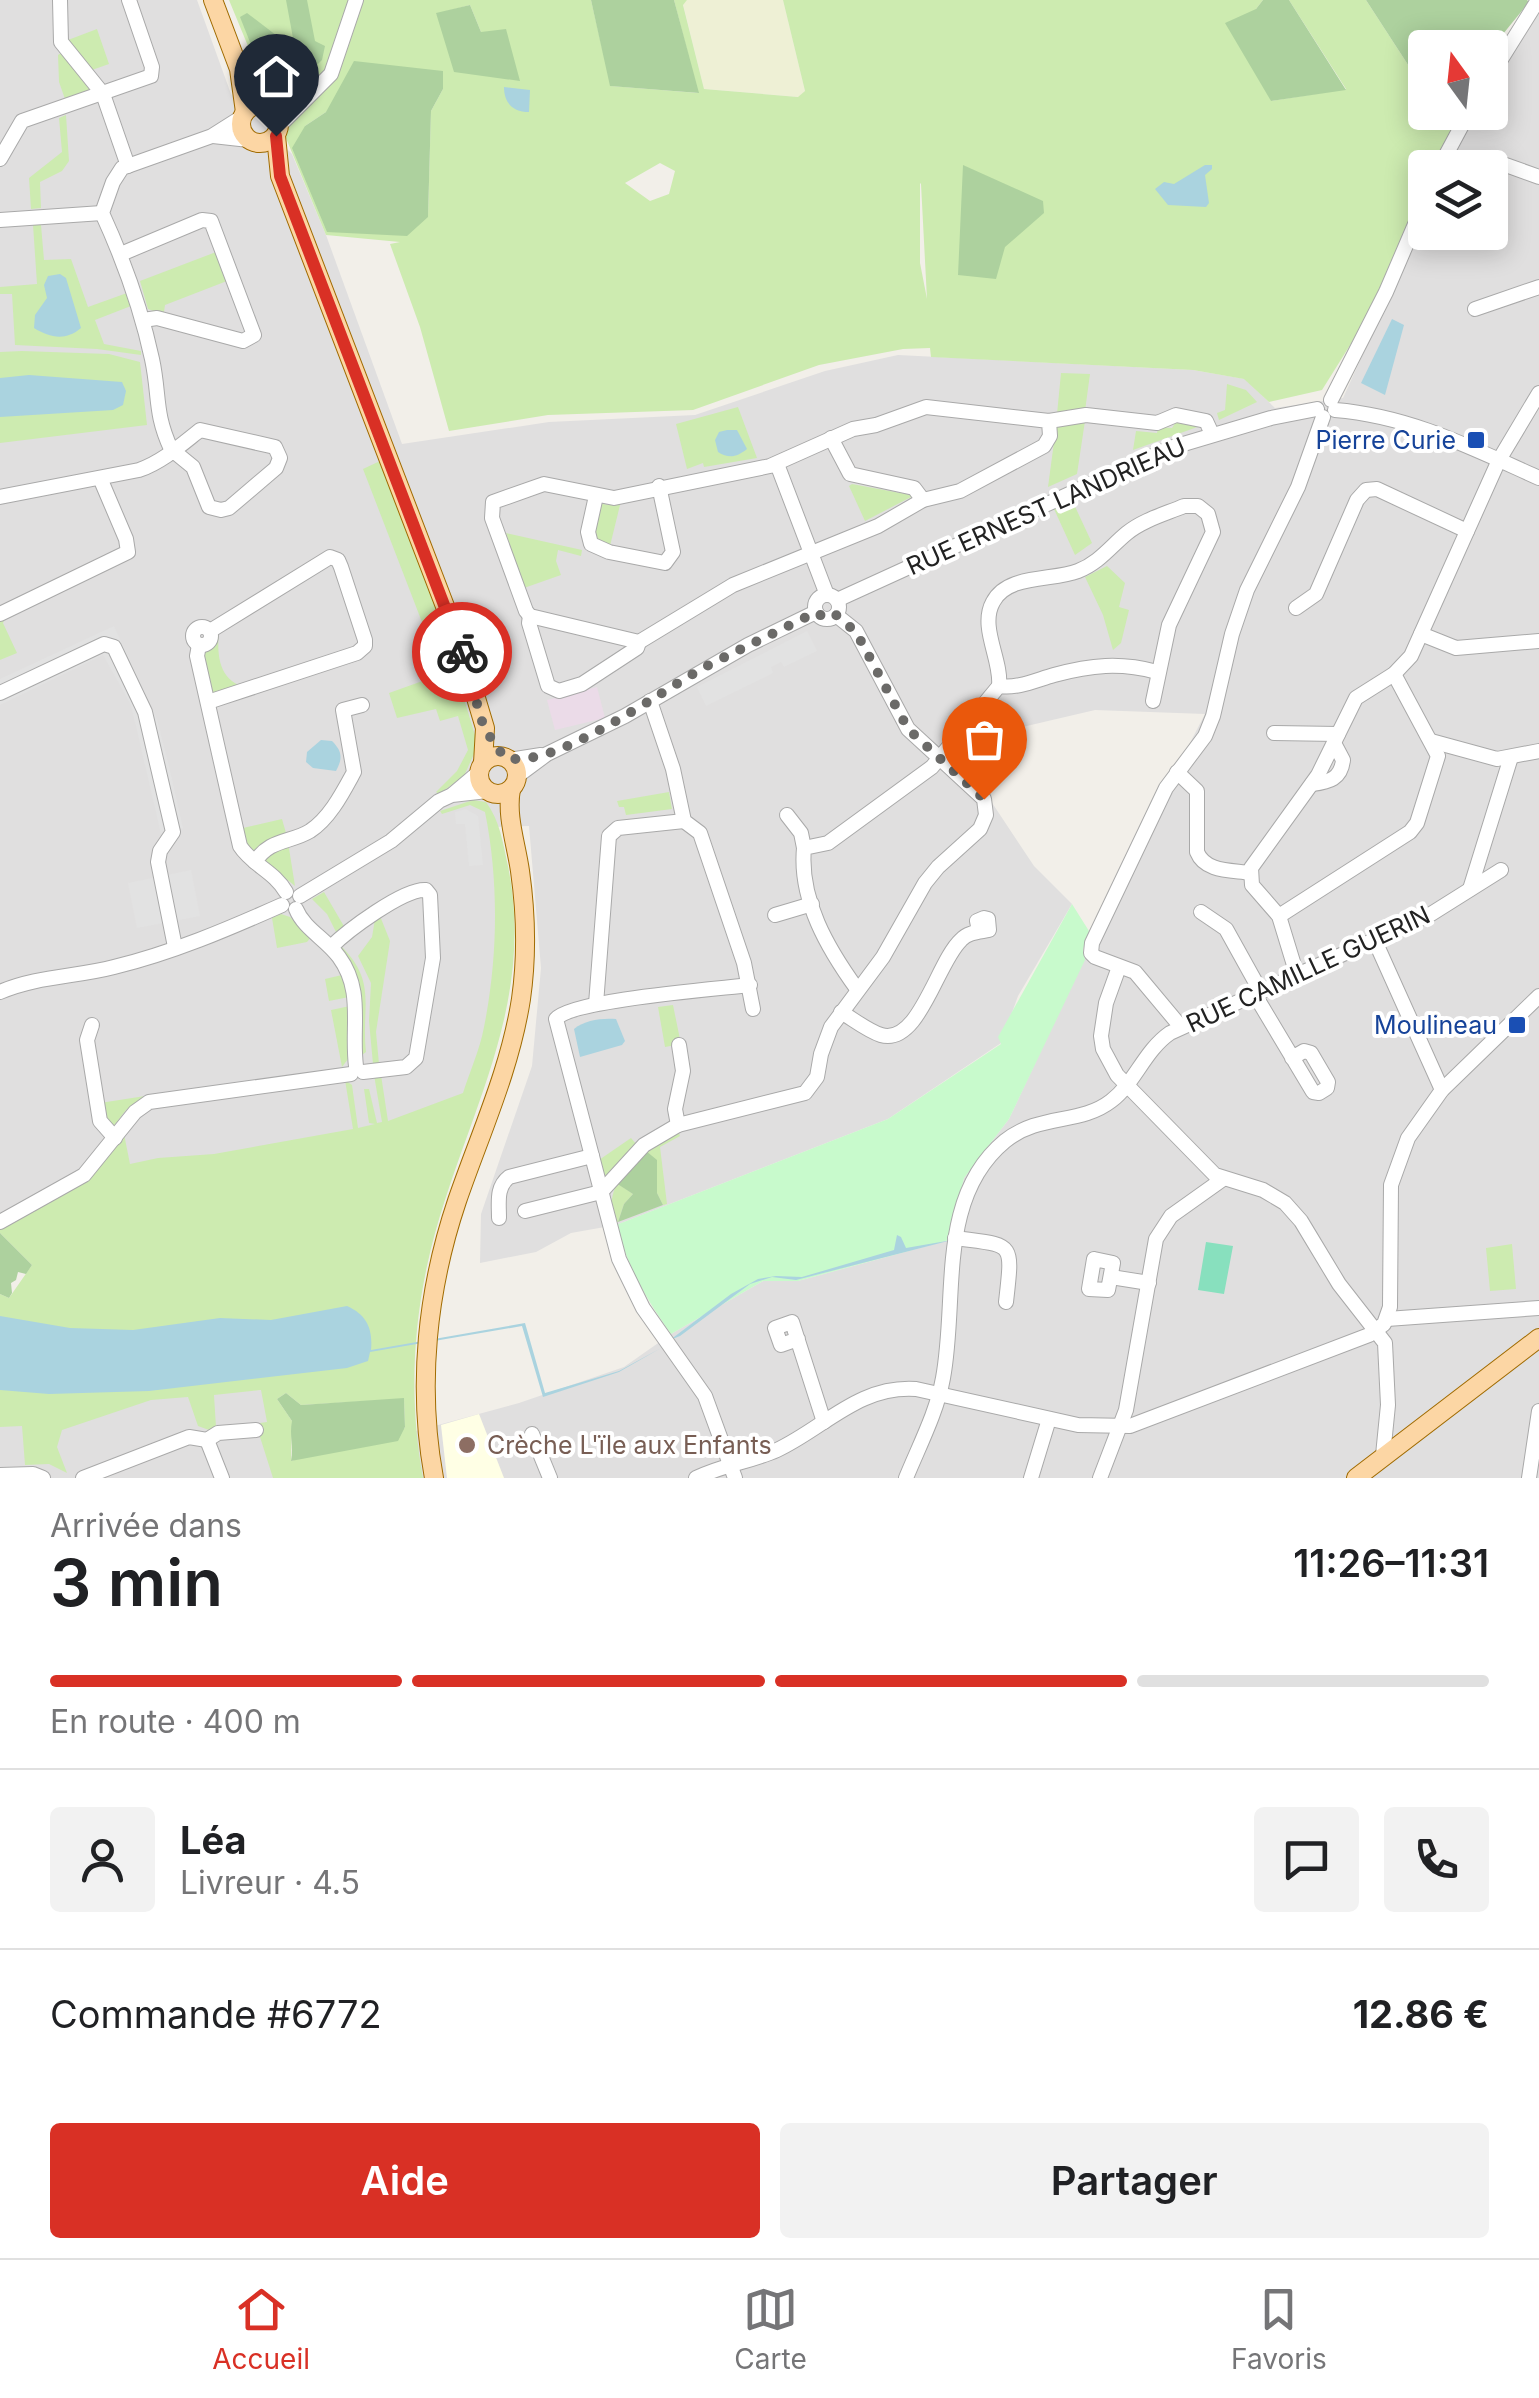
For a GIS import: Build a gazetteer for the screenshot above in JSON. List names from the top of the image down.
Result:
{
  "streets": {
    "street": ["RUE ERNEST LANDRIEAU", "RUE CAMILLE GUERIN"]
  },
  "places": {
    "transit": ["Pierre Curie", "Moulineau"],
    "other": ["Crèche L'ïle aux Enfants"]
  },
  "north": "top",
  "page": {
    "heading": ["3 min", "Arrivée dans", "11:26–11:31"],
    "panel": [
      "Léa",
      "Livreur · 4.5",
      "Commande #6772",
      "12.86 €"
    ],
    "bar": "En route · 400 m",
    "buttons": ["Aide", "Partager"],
    "tabs": ["Accueil", "Carte", "Favoris"]
  }
}
